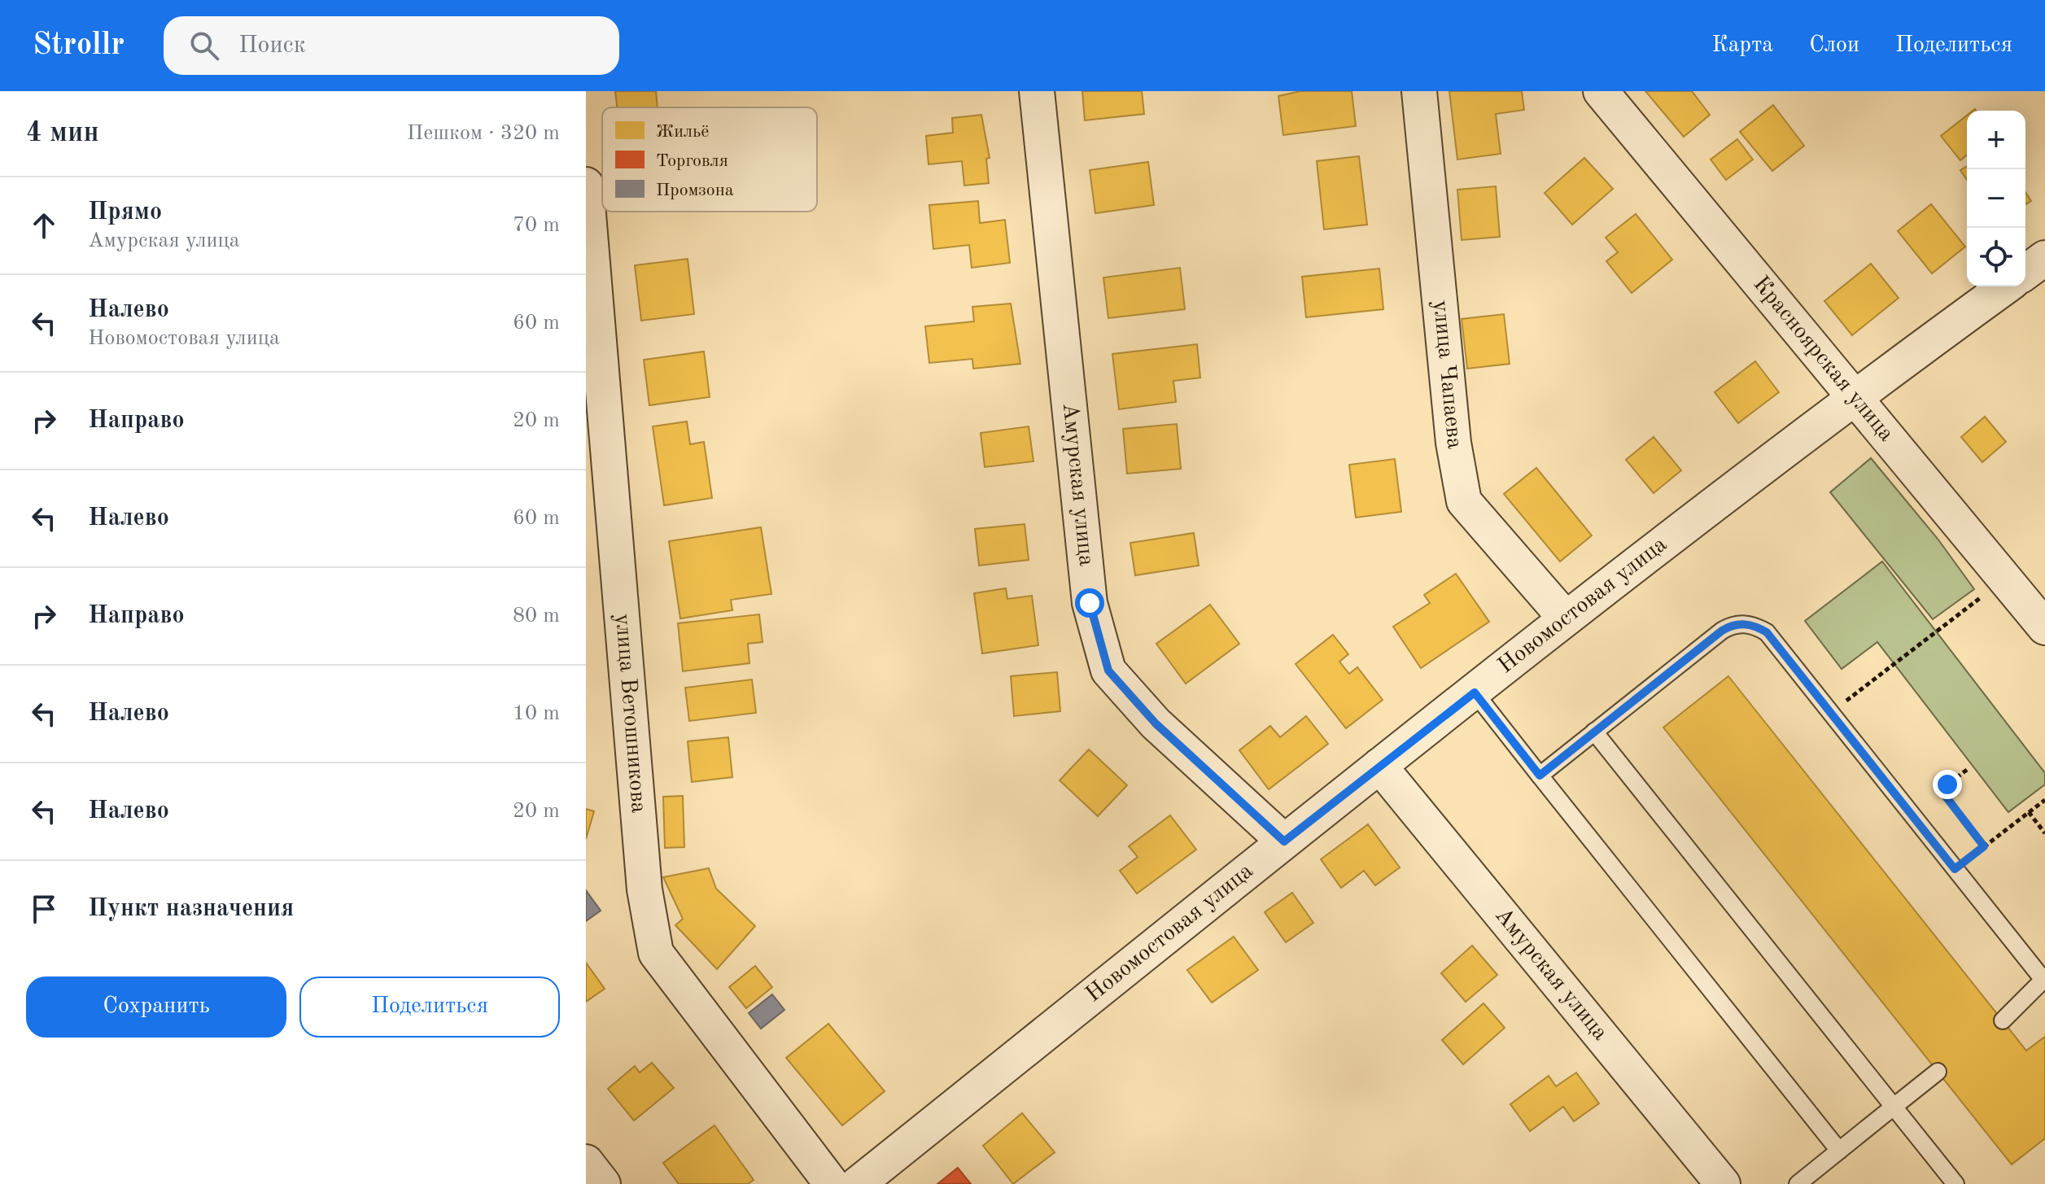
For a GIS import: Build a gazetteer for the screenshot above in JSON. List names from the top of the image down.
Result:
{
  "streets": {
    "street": [
      "Красноярская улица",
      "улица Чапаева",
      "Амурская улица",
      "Новомостовая улица",
      "улица Ветошникова"
    ]
  },
  "crossings": [
    ["Красноярская улица", "Новомостовая улица"],
    ["улица Чапаева", "Новомостовая улица"],
    ["Амурская улица", "Новомостовая улица"]
  ],
  "legend": ["Жильё", "Торговля", "Промзона"],
  "page": {
    "header": "Strollr",
    "search": "Поиск",
    "nav": ["Карта", "Слои", "Поделиться"],
    "heading": ["4 мин", "Пешком · 320 m"],
    "map_buttons": ["+", "−"],
    "list": [
      ["Прямо", "Амурская улица", "70 m"],
      ["Налево", "Новомостовая улица", "60 m"],
      ["Направо", "20 m"],
      ["Налево", "60 m"],
      ["Направо", "80 m"],
      ["Налево", "10 m"],
      ["Налево", "20 m"],
      "Пункт назначения"
    ],
    "buttons": ["Сохранить", "Поделиться"]
  }
}
